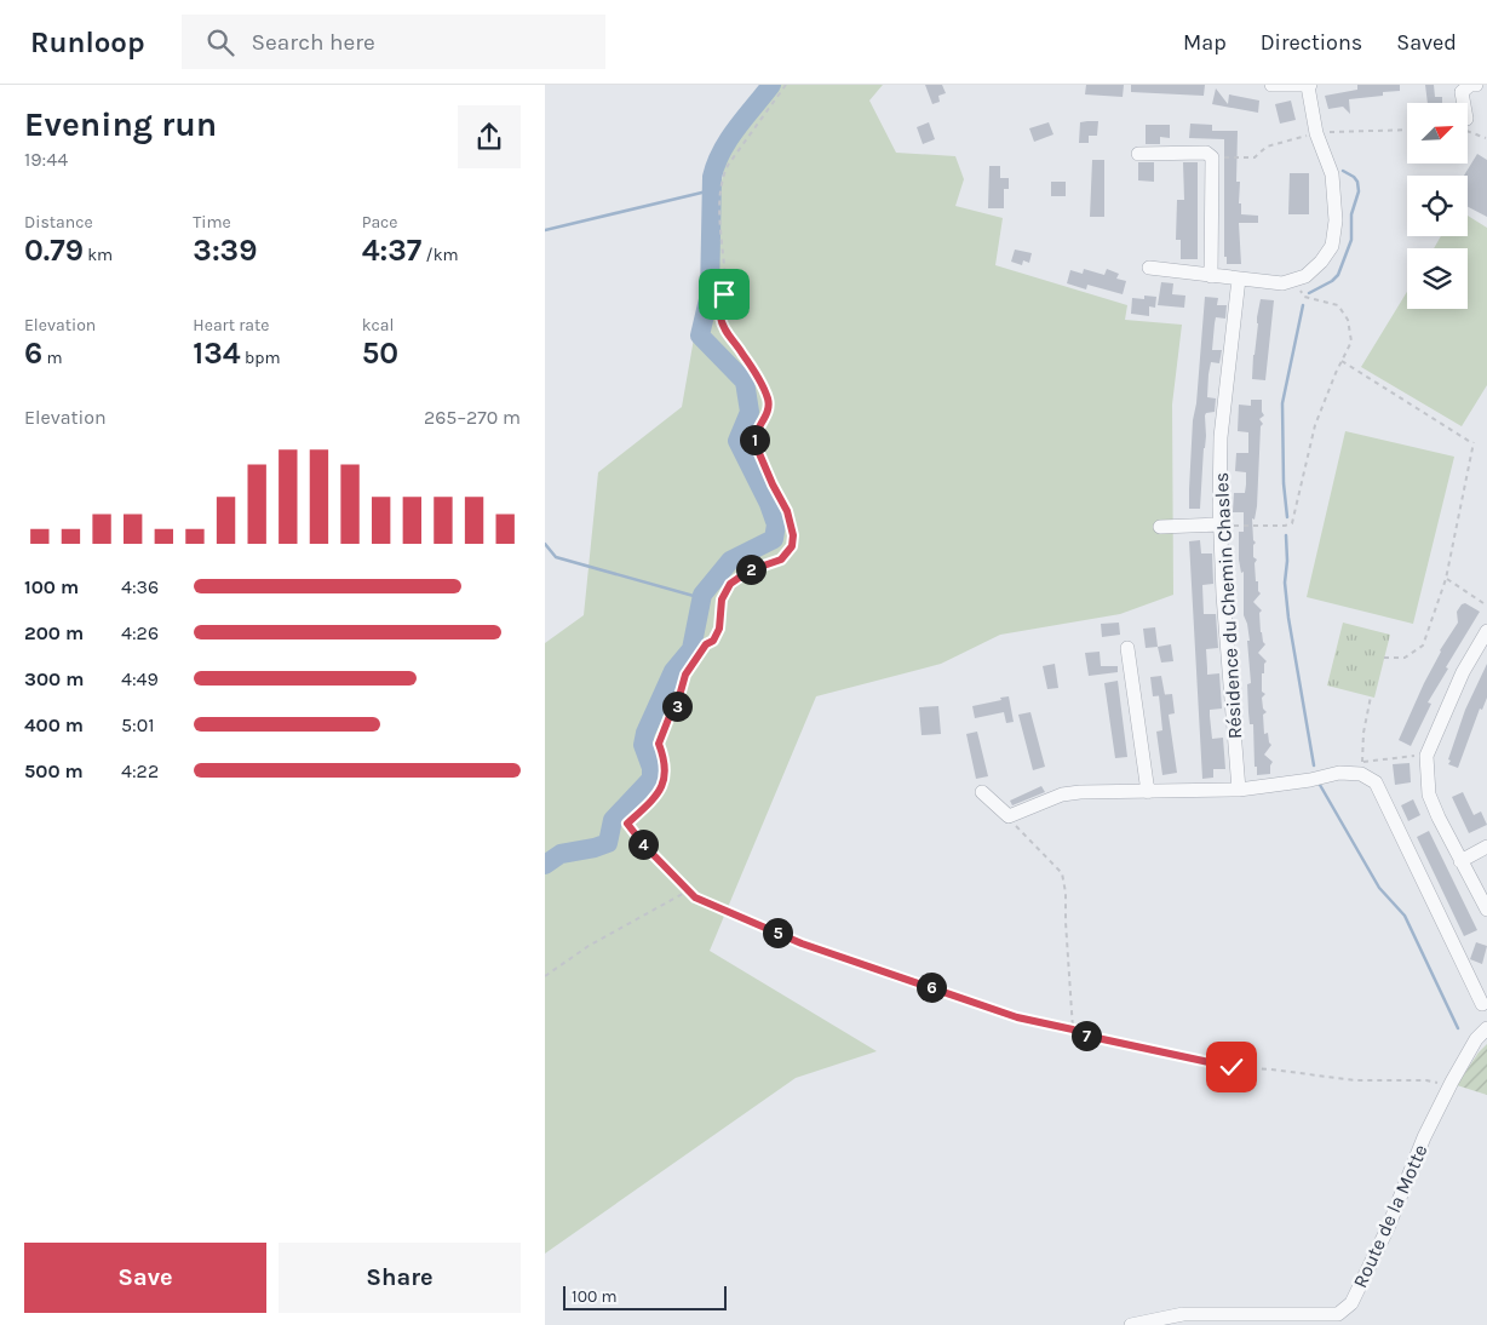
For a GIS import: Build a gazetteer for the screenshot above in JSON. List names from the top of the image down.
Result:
{
  "streets": {
    "street": ["Résidence du Chemin Chasles", "Route de la Motte"]
  },
  "scale_bar": "100 m",
  "north": "top right",
  "page": {
    "header": "Runloop",
    "search": "Search here",
    "nav": ["Map", "Directions", "Saved"],
    "heading": ["Evening run", "19:44"],
    "stats": [
      ["Distance", "0.79 km"],
      ["Time", "3:39"],
      ["Pace", "4:37 /km"],
      ["Elevation", "6 m"],
      ["Heart rate", "134 bpm"],
      ["kcal", "50"]
    ],
    "chart": ["Elevation", "265–270 m"],
    "pins": [
      "1",
      "2",
      "3",
      "4",
      "5",
      "6",
      "7"
    ],
    "list": [
      {
        "name": "100 m",
        "note": "4:36"
      },
      {
        "name": "200 m",
        "note": "4:26"
      },
      {
        "name": "300 m",
        "note": "4:49"
      },
      {
        "name": "400 m",
        "note": "5:01"
      },
      {
        "name": "500 m",
        "note": "4:22"
      }
    ],
    "buttons": ["Save", "Share"],
    "scale": "100 m"
  }
}
